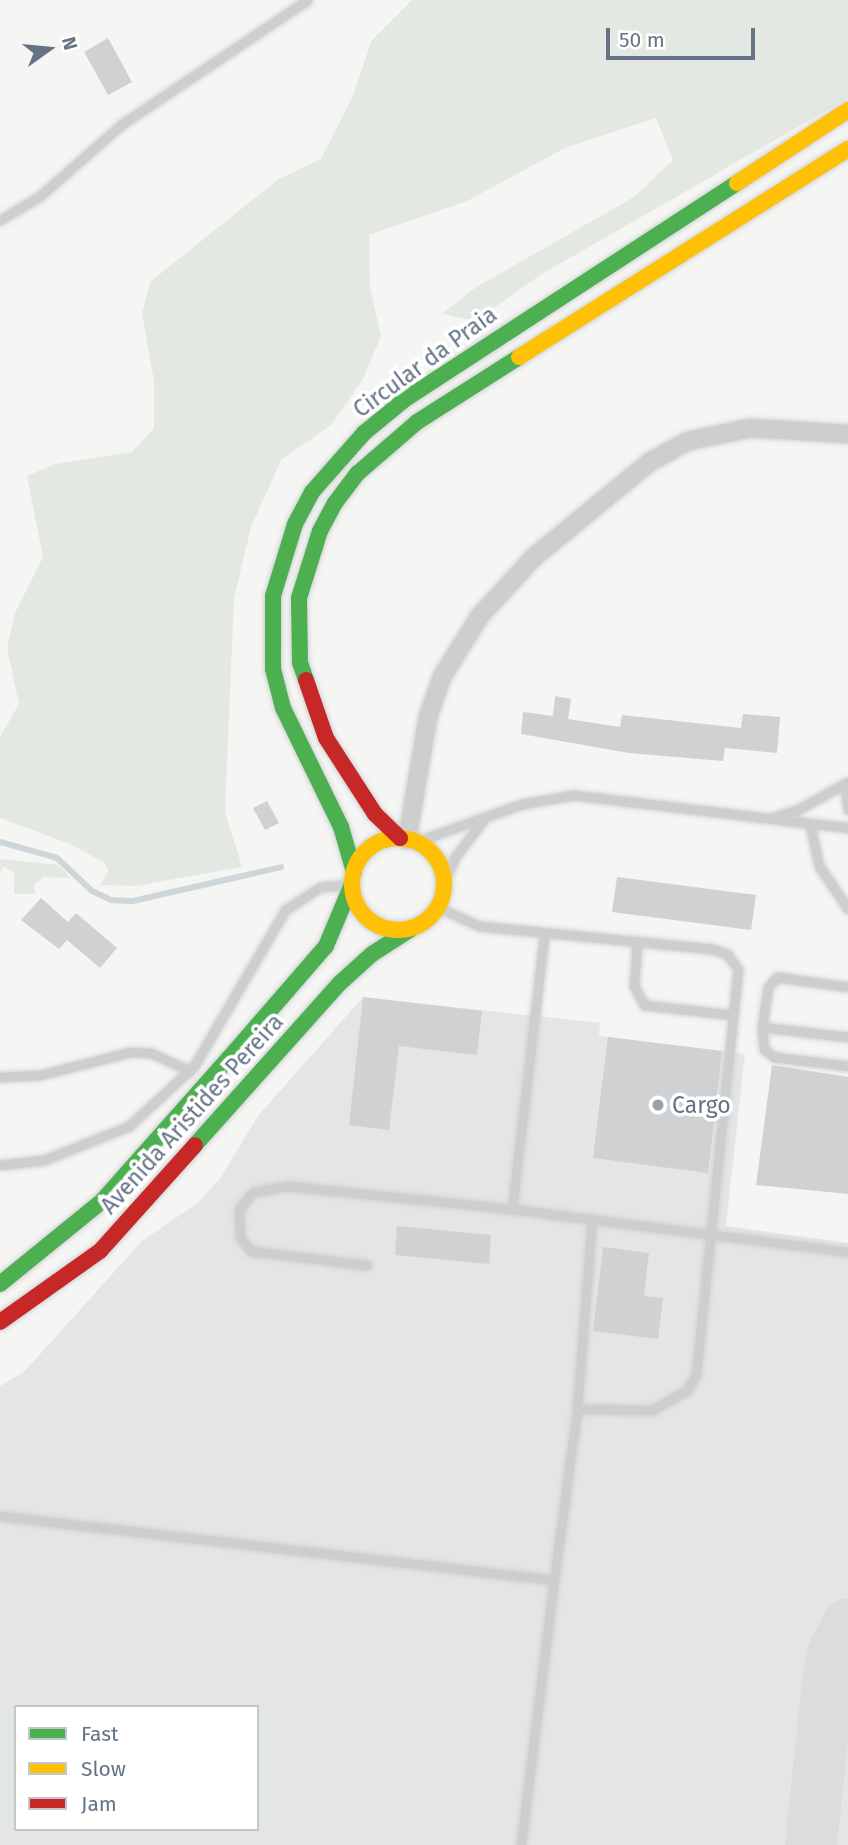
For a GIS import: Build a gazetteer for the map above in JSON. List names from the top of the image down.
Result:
{
  "streets": {
    "highway": ["Circular da Praia", "Avenida Aristides Pereira"]
  },
  "crossings": [
    ["Circular da Praia", "Avenida Aristides Pereira"]
  ],
  "places": ["Cargo"],
  "legend": ["Fast", "Slow", "Jam"],
  "scale_bar": "50 m",
  "north": "right"
}
